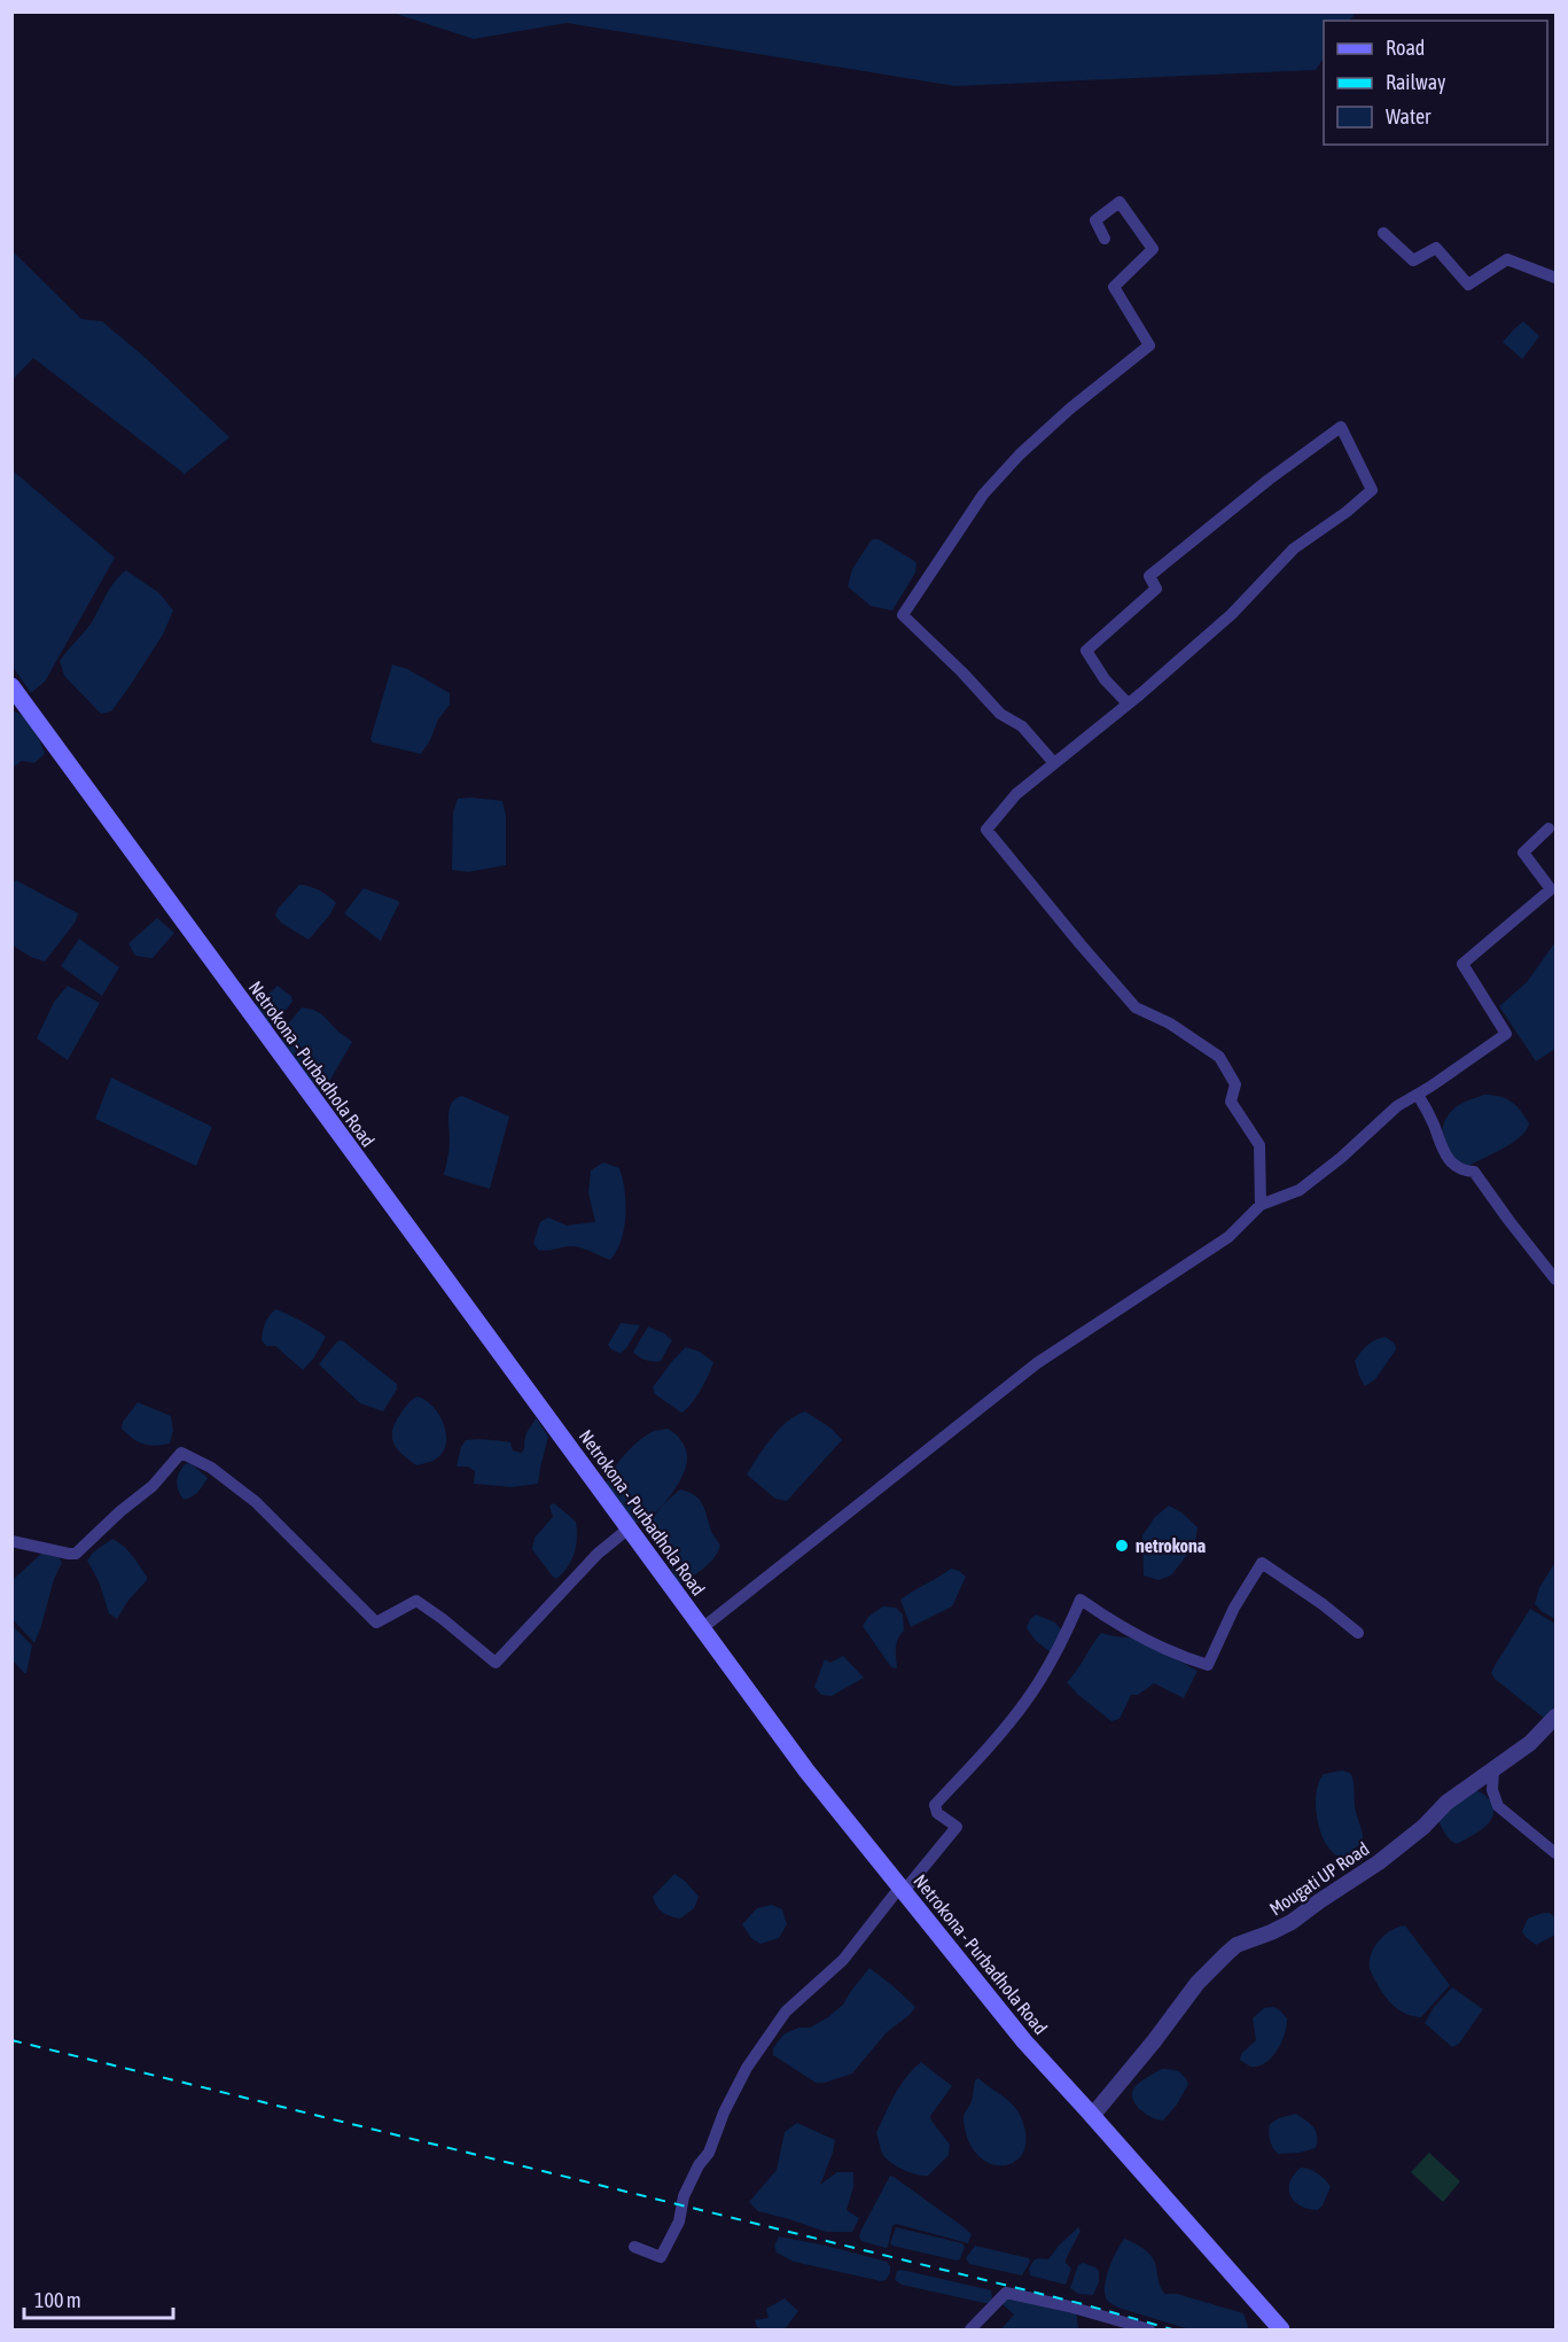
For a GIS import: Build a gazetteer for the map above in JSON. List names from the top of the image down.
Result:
{
  "streets": {
    "main road": ["Netrokona - Purbadhola Road"],
    "street": ["Mougati UP Road"]
  },
  "crossings": [
    ["Netrokona - Purbadhola Road", "Mougati UP Road"]
  ],
  "places": ["netrokona"],
  "legend": ["Road", "Railway", "Water"],
  "scale_bar": "100 m"
}
